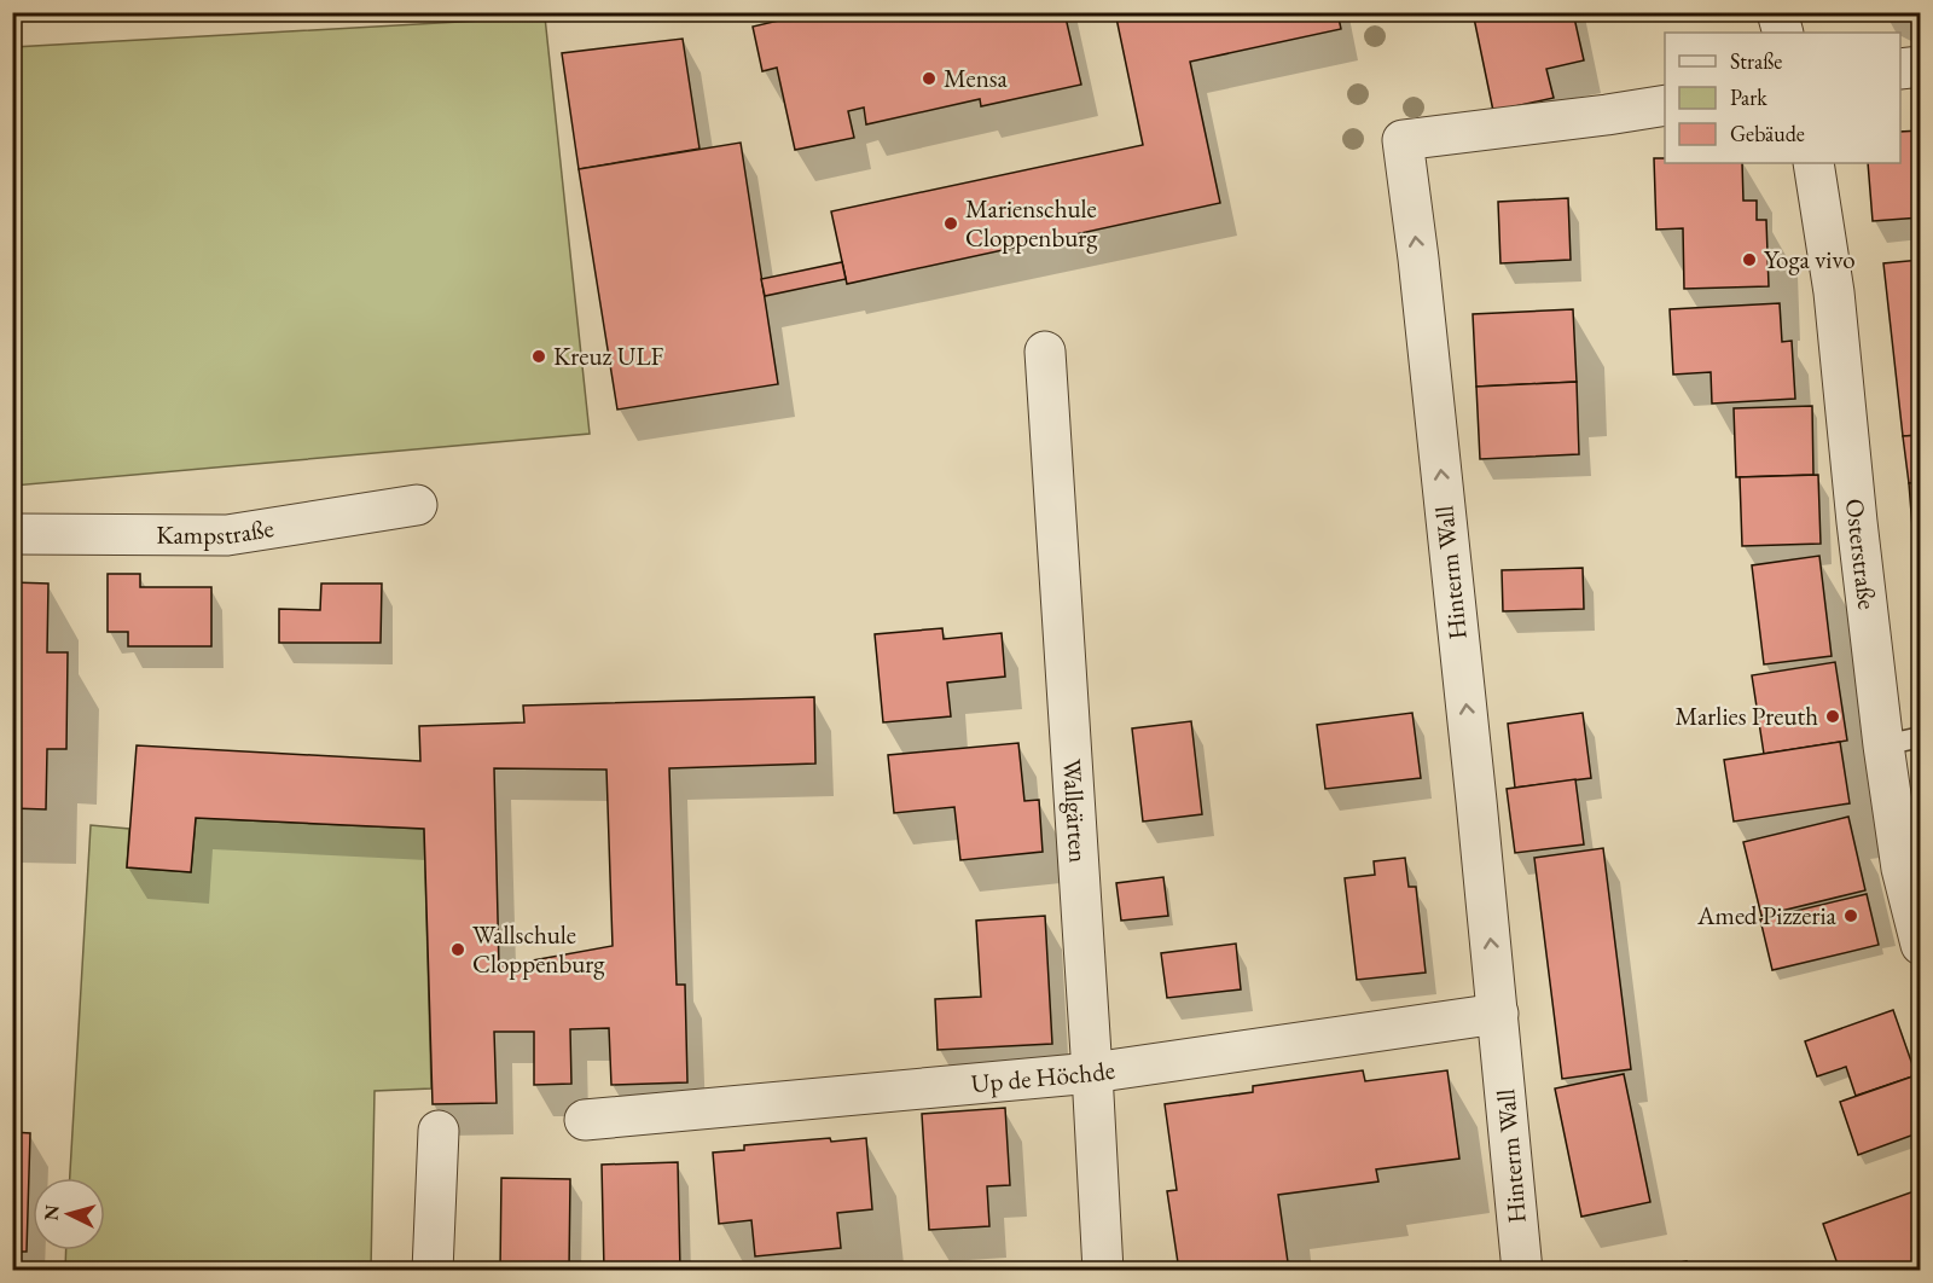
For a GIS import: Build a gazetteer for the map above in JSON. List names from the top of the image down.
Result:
{
  "streets": {
    "street": [
      "Kampstraße",
      "Osterstraße",
      "Hinterm Wall",
      "Wallgärten",
      "Up de Höchde"
    ]
  },
  "crossings": [
    ["Hinterm Wall", "Up de Höchde"],
    ["Wallgärten", "Up de Höchde"]
  ],
  "one_way": ["Hinterm Wall"],
  "places": [
    "Mensa",
    "Marienschule Cloppenburg",
    "Yoga vivo",
    "Kreuz ULF",
    "Marlies Preuth",
    "Amed Pizzeria",
    "Wallschule Cloppenburg"
  ],
  "legend": ["Straße", "Park", "Gebäude"],
  "north": "left"
}
